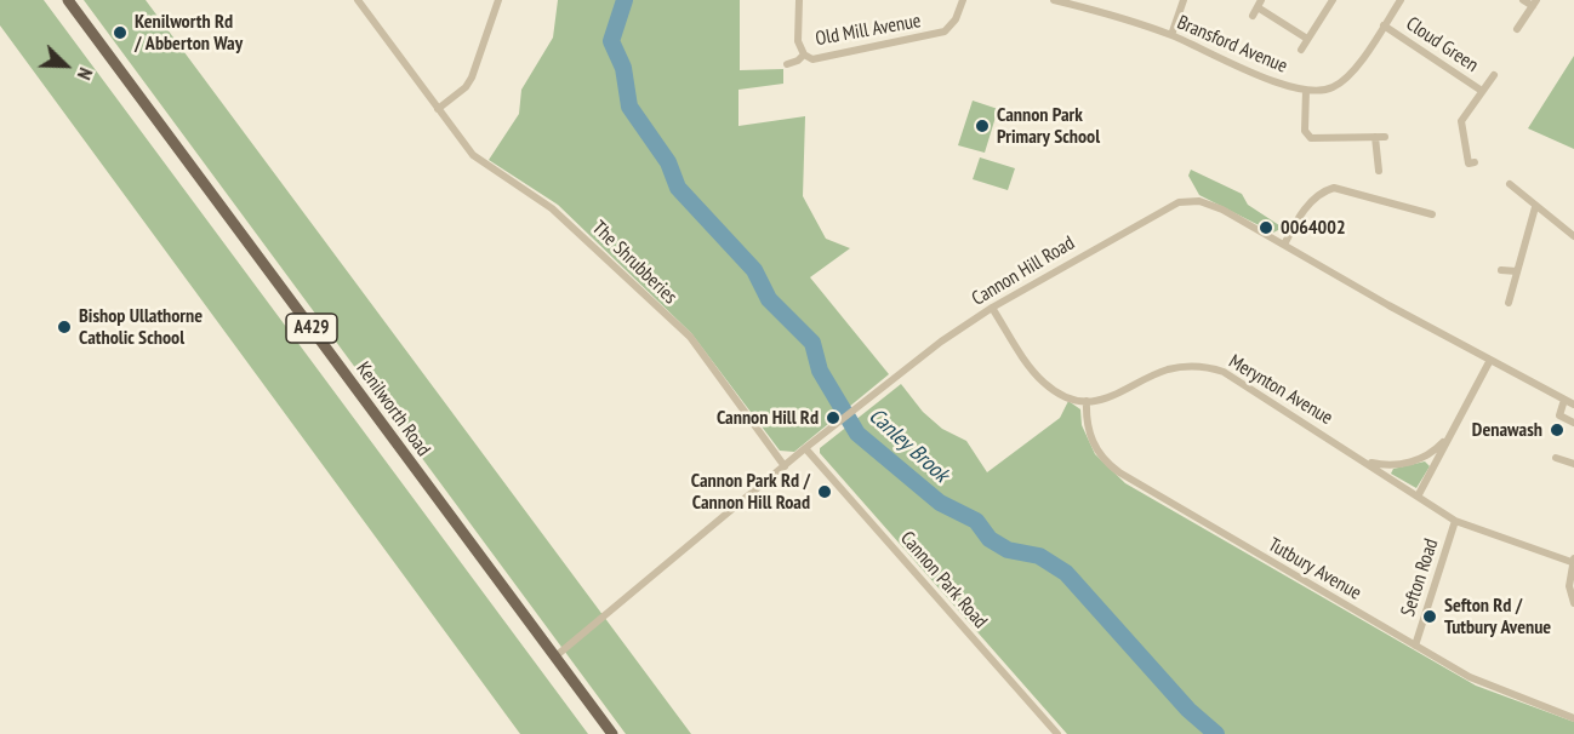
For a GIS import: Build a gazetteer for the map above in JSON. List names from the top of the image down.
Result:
{
  "streets": {
    "main road": ["A429", "Kenilworth Road"],
    "street": [
      "Old Mill Avenue",
      "Bransford Avenue",
      "Cloud Green",
      "The Shrubberies",
      "Cannon Hill Road",
      "Merynton Avenue",
      "Tutbury Avenue",
      "Sefton Road",
      "Cannon Park Road"
    ]
  },
  "crossings": [
    ["Bransford Avenue", "Cloud Green"],
    ["The Shrubberies", "Cannon Hill Road"],
    ["Cannon Hill Road", "Kenilworth Road"],
    ["Cannon Hill Road", "Cannon Park Road"],
    ["Merynton Avenue", "Tutbury Avenue"],
    ["Merynton Avenue", "Sefton Road"],
    ["Tutbury Avenue", "Sefton Road"]
  ],
  "water": ["Canley Brook"],
  "places": [
    "Kenilworth Rd / Abberton Way",
    "Cannon Park Primary School",
    "0064002",
    "Bishop Ullathorne Catholic School",
    "Cannon Hill Rd",
    "Denawash",
    "Cannon Park Rd / Cannon Hill Road",
    "Sefton Rd / Tutbury Avenue"
  ],
  "north": "bottom right"
}
